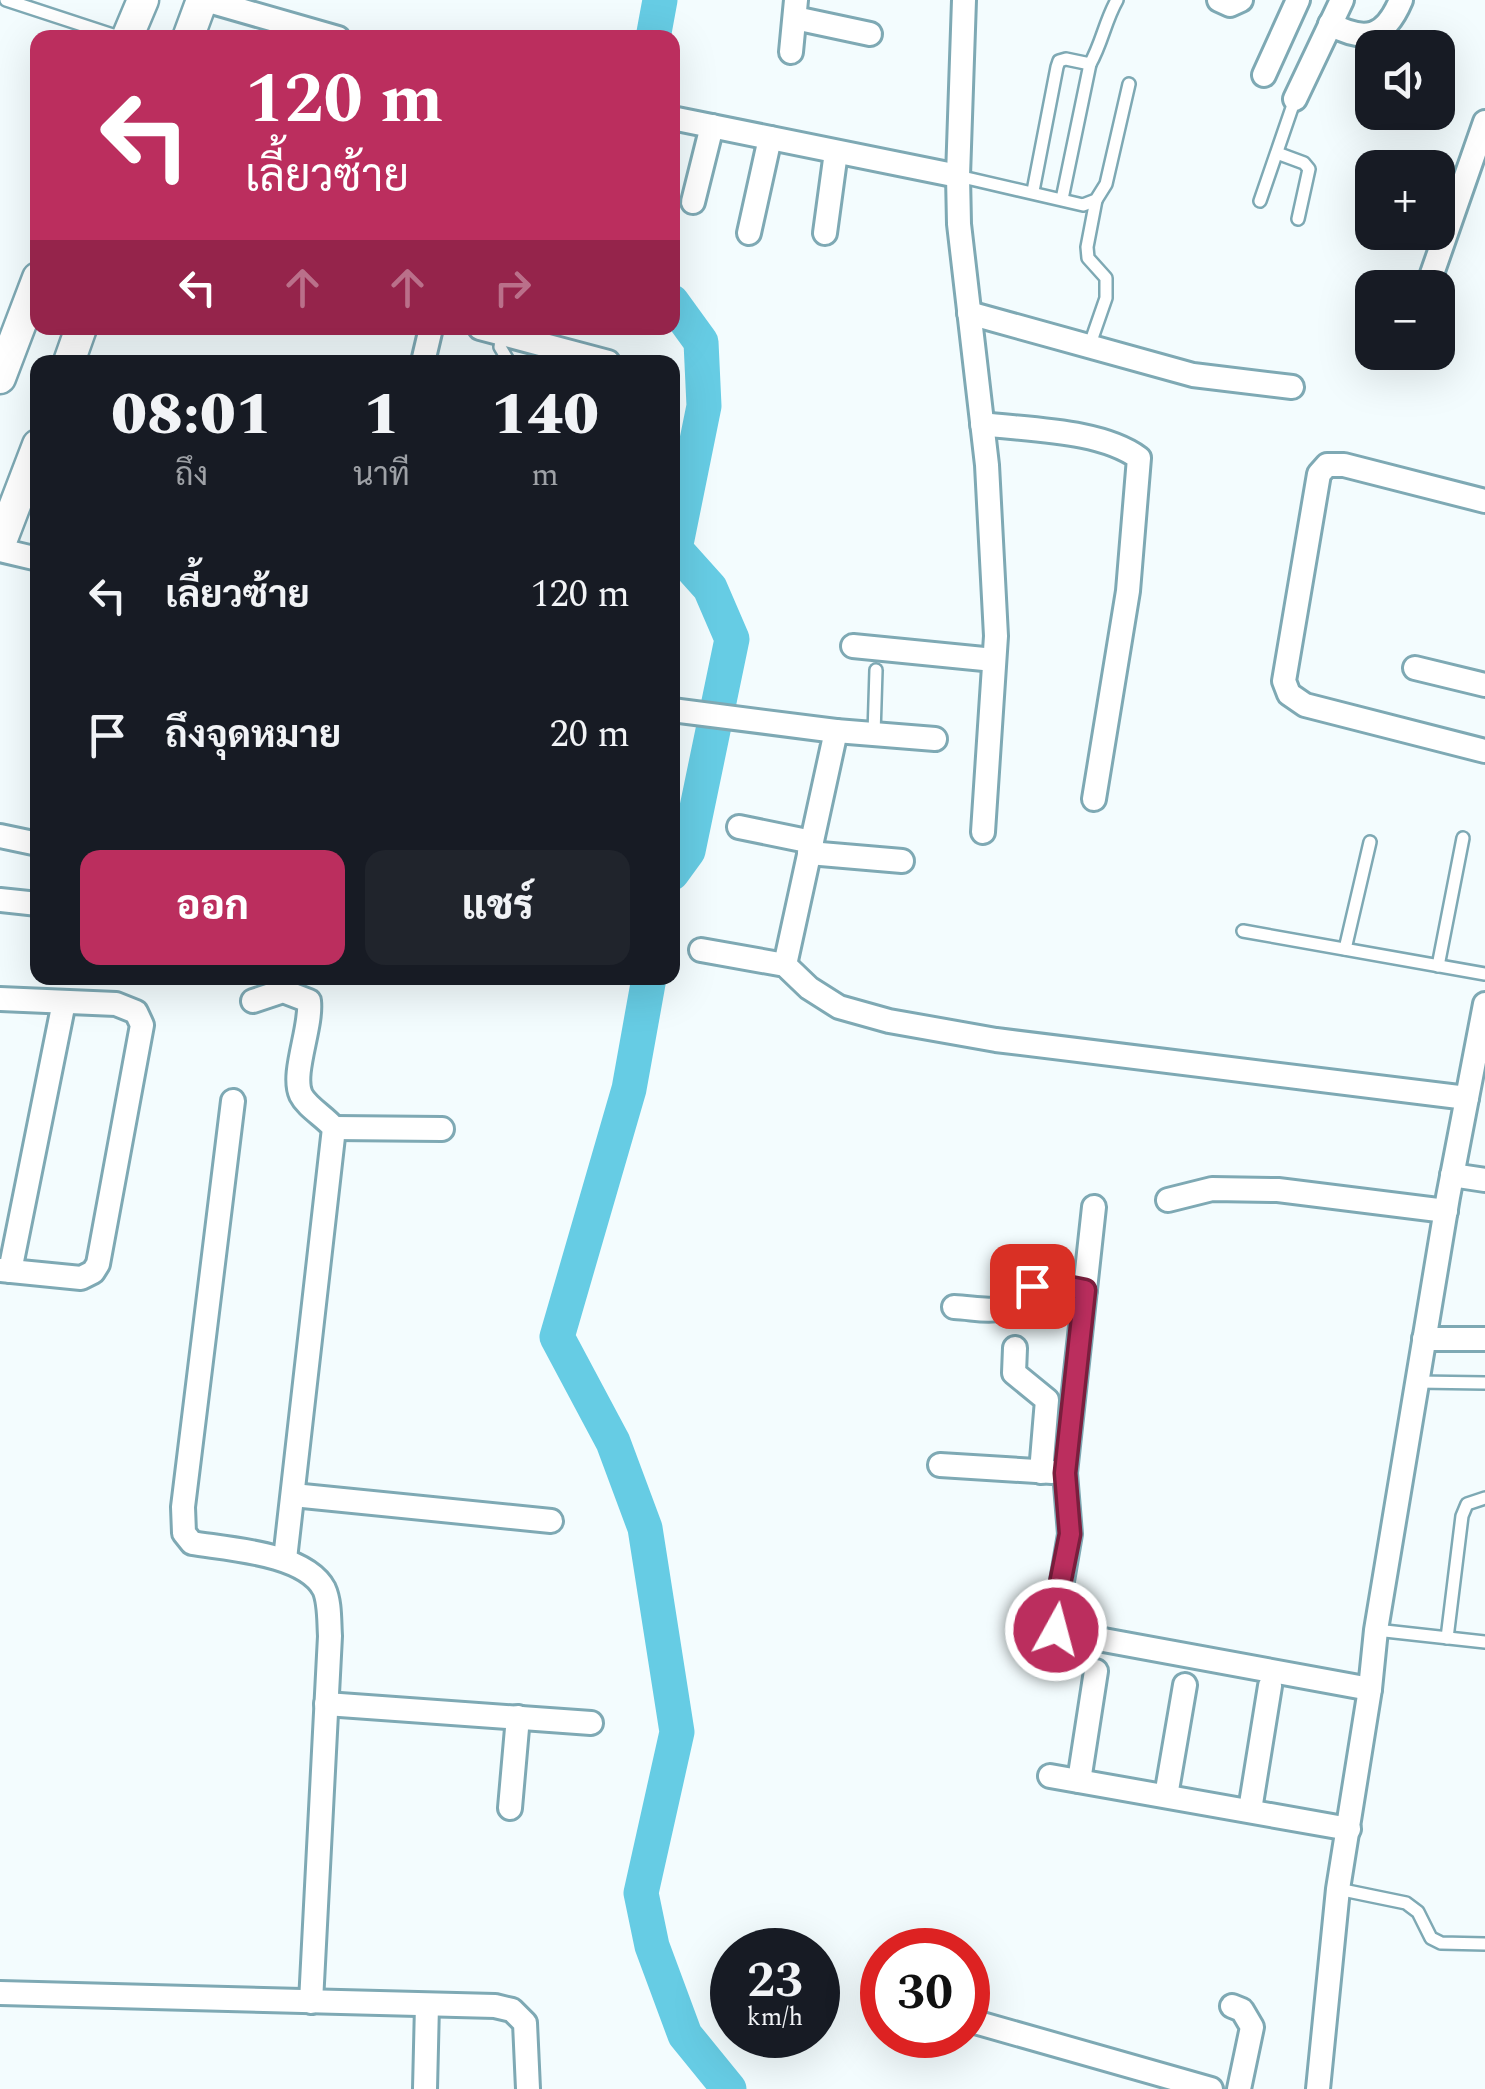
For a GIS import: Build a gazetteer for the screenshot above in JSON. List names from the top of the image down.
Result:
{
  "page": {
    "map_buttons": ["+", "−"],
    "turn": ["120 m", "เลี้ยวซ้าย"],
    "eta": [
      "08:01",
      "ถึง",
      "1",
      "นาที",
      "140",
      "m"
    ],
    "list": [
      {
        "name": "เลี้ยวซ้าย",
        "value": "120 m"
      },
      {
        "name": "ถึงจุดหมาย",
        "value": "20 m"
      }
    ],
    "buttons": ["ออก", "แชร์"],
    "speed": "23 km/h",
    "limit": "30"
  }
}
